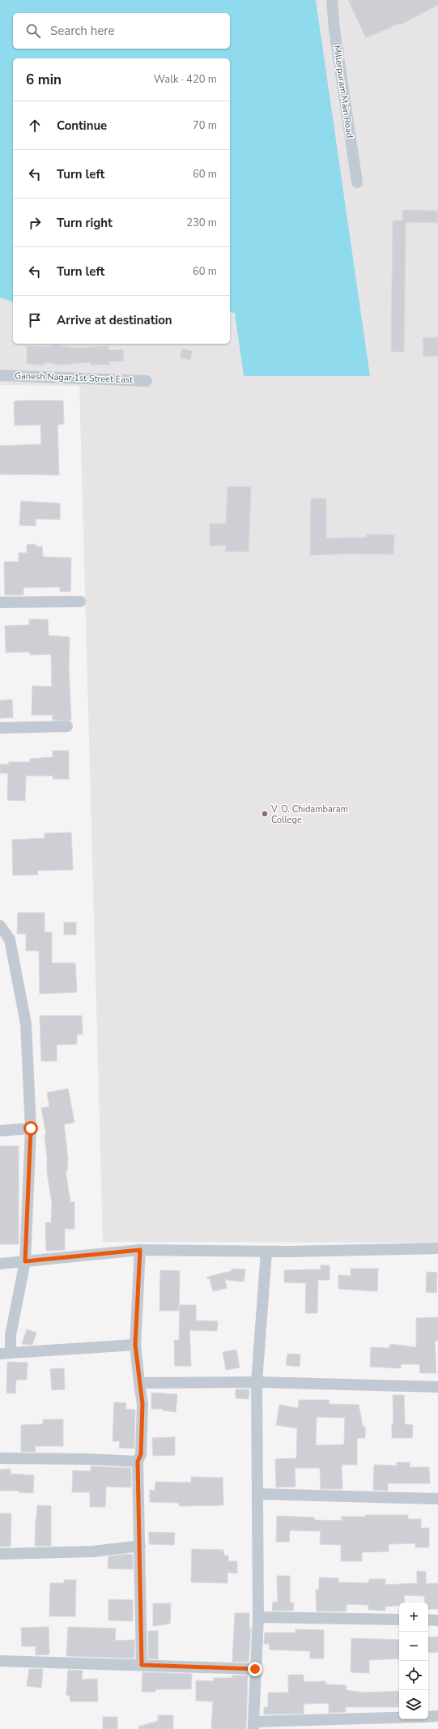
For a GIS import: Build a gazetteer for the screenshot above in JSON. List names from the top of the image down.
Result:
{
  "streets": {
    "street": ["Millerpuram Main Road", "Ganesh Nagar 1st Street East"]
  },
  "places": ["V. O. Chidambaram College"],
  "page": {
    "search": "Search here",
    "heading": ["6 min", "Walk · 420 m"],
    "list": [
      ["Continue", "70 m"],
      ["Turn left", "60 m"],
      ["Turn right", "230 m"],
      ["Turn left", "60 m"],
      "Arrive at destination"
    ],
    "map_buttons": ["+", "−"]
  }
}
